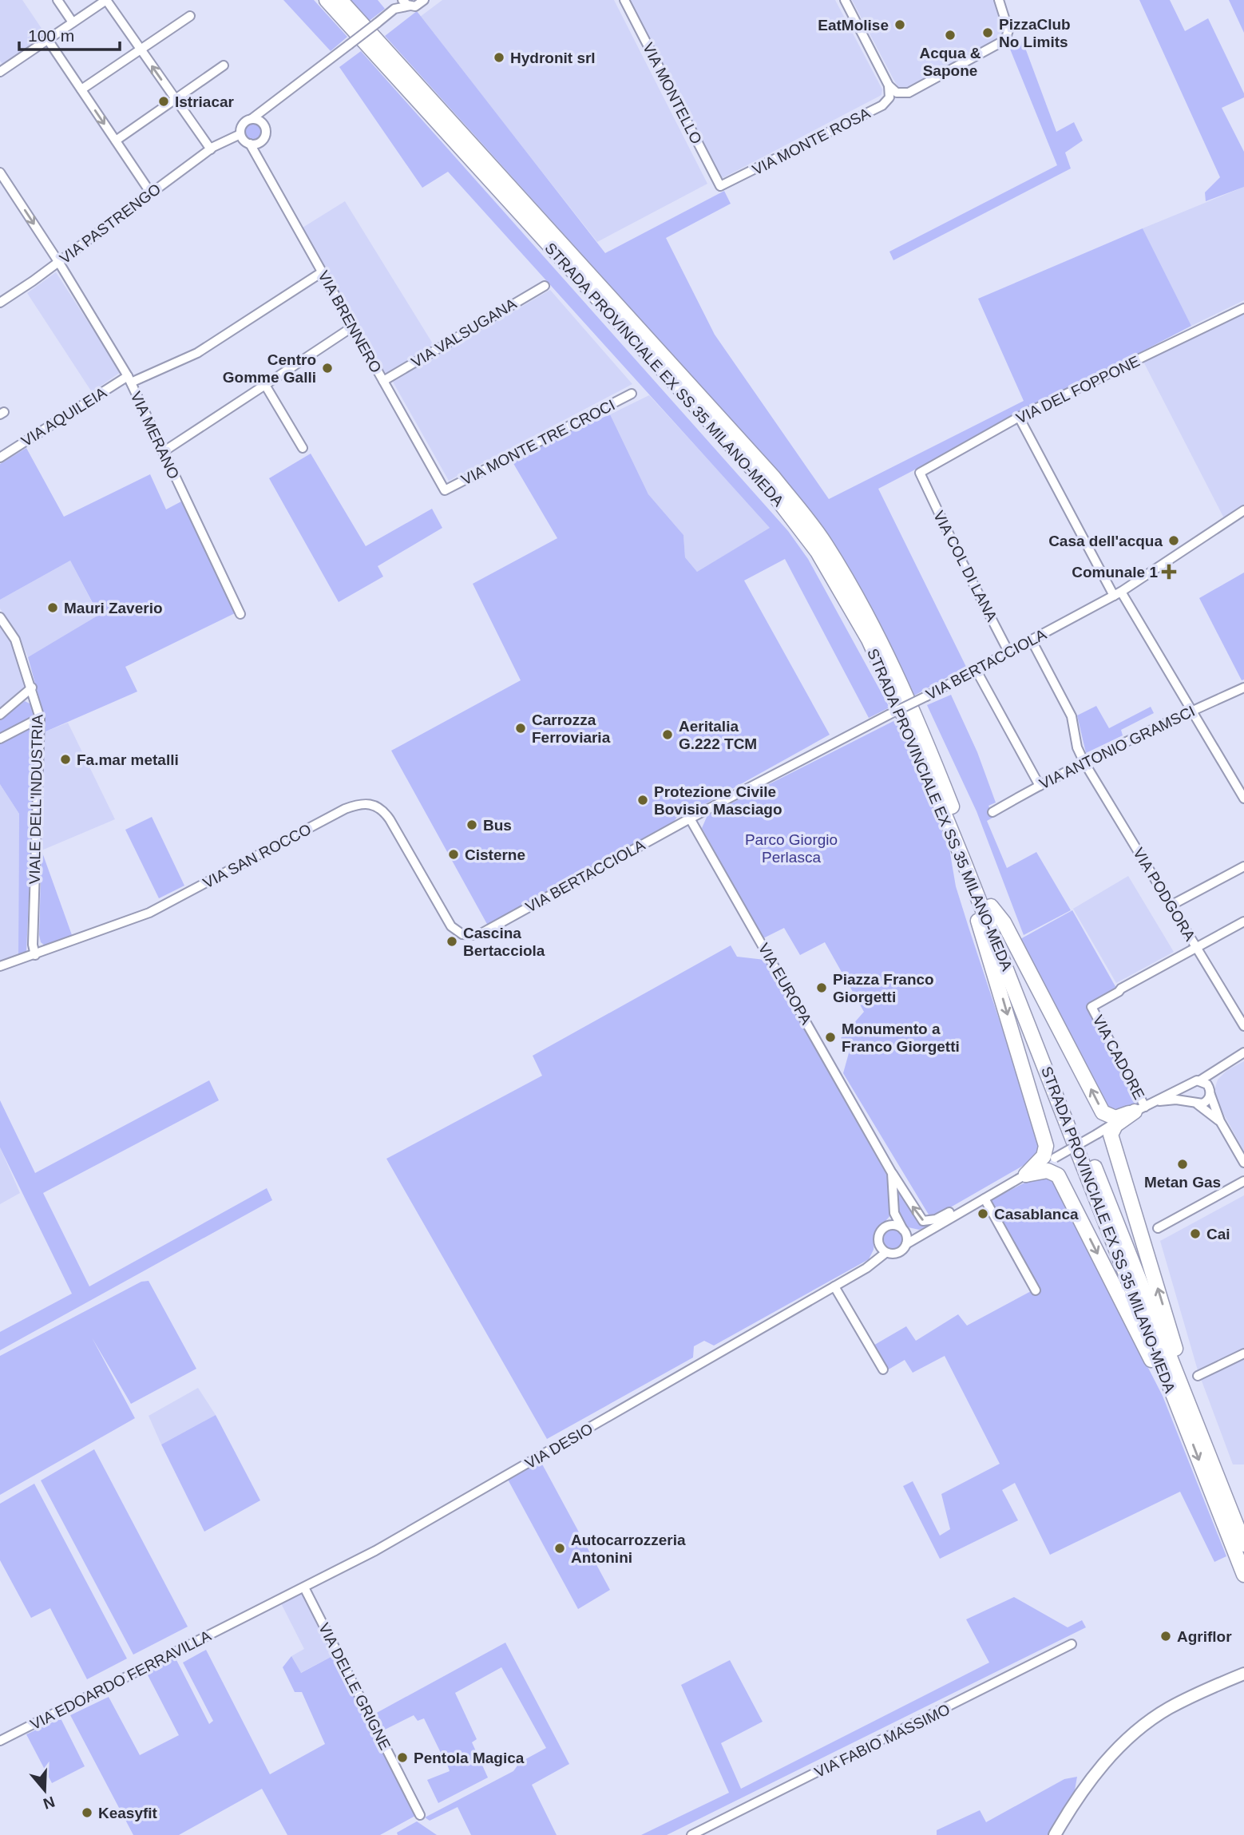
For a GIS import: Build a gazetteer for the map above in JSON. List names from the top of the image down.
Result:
{
  "streets": {
    "highway": ["STRADA PROVINCIALE EX SS 35 MILANO-MEDA"],
    "street": [
      "VIA MONTELLO",
      "VIA MONTE ROSA",
      "VIA PASTRENGO",
      "VIA BRENNERO",
      "VIA VALSUGANA",
      "VIA DEL FOPPONE",
      "VIA AQUILEIA",
      "VIA MERANO",
      "VIA MONTE TRE CROCI",
      "VIA COL DI LANA",
      "VIA BERTACCIOLA",
      "VIA ANTONIO GRAMSCI",
      "VIALE DELL'INDUSTRIA",
      "VIA SAN ROCCO",
      "VIA PODGORA",
      "VIA EUROPA",
      "VIA CADORE",
      "VIA DESIO",
      "VIA EDOARDO FERRAVILLA",
      "VIA DELLE GRIGNE",
      "VIA FABIO MASSIMO"
    ]
  },
  "crossings": [
    ["VIA MONTELLO", "VIA MONTE ROSA"],
    ["VIA PASTRENGO", "VIA BRENNERO"],
    ["VIA PASTRENGO", "VIA MERANO"],
    ["VIA BRENNERO", "VIA VALSUGANA"],
    ["VIA BRENNERO", "VIA AQUILEIA"],
    ["VIA BRENNERO", "VIA MONTE TRE CROCI"],
    ["VIA DEL FOPPONE", "VIA COL DI LANA"],
    ["VIA AQUILEIA", "VIA MERANO"],
    ["VIA COL DI LANA", "VIA BERTACCIOLA"],
    ["VIA BERTACCIOLA", "VIA SAN ROCCO"],
    ["VIA BERTACCIOLA", "VIA PODGORA"],
    ["VIA BERTACCIOLA", "VIA EUROPA"],
    ["VIA ANTONIO GRAMSCI", "VIA PODGORA"],
    ["VIALE DELL'INDUSTRIA", "VIA SAN ROCCO"],
    ["VIA PODGORA", "VIA CADORE"],
    ["VIA EUROPA", "VIA DESIO"],
    ["VIA DESIO", "VIA EDOARDO FERRAVILLA"],
    ["VIA DESIO", "VIA DELLE GRIGNE"]
  ],
  "parks": ["Parco Giorgio Perlasca"],
  "places": {
    "other": [
      "EatMolise",
      "PizzaClub No Limits",
      "Acqua & Sapone",
      "Hydronit srl",
      "Istriacar",
      "Centro Gomme Galli",
      "Casa dell'acqua",
      "Mauri Zaverio",
      "Carrozza Ferroviaria",
      "Aeritalia G.222 TCM",
      "Fa.mar metalli",
      "Protezione Civile Bovisio Masciago",
      "Bus",
      "Cisterne",
      "Cascina Bertacciola",
      "Piazza Franco Giorgetti",
      "Monumento a Franco Giorgetti",
      "Metan Gas",
      "Casablanca",
      "Cai",
      "Autocarrozzeria Antonini",
      "Agriflor",
      "Pentola Magica",
      "Keasyfit"
    ],
    "health": ["Comunale 1"]
  },
  "scale_bar": "100 m",
  "north": "bottom"
}
